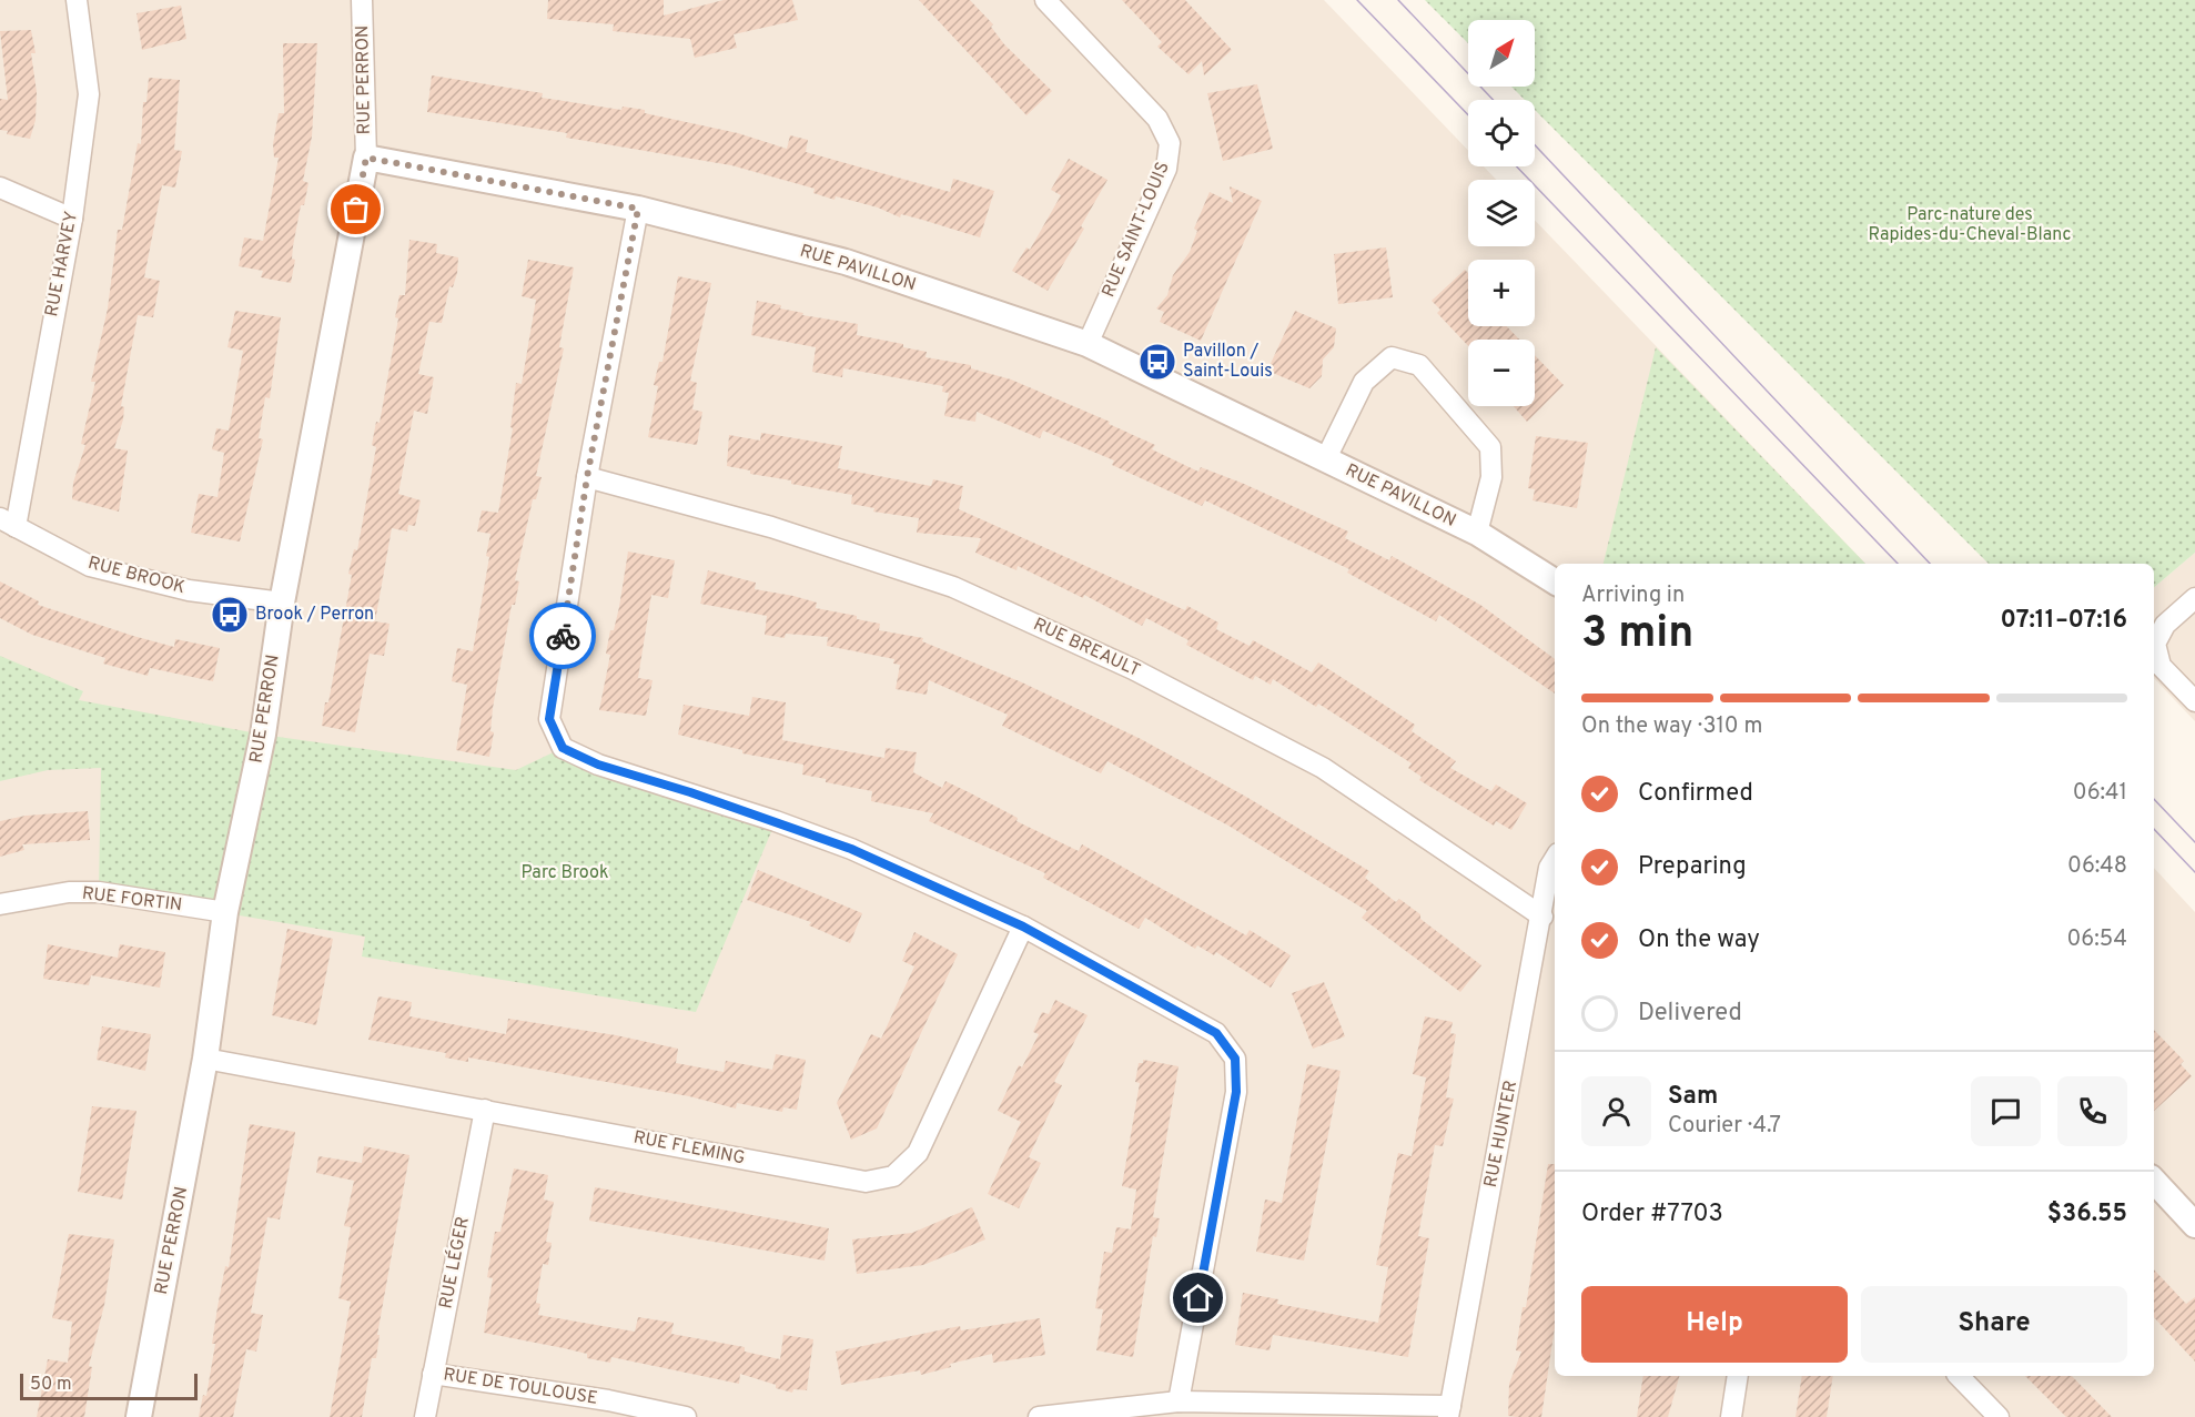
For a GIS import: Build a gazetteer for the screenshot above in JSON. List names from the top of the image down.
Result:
{
  "streets": {
    "street": [
      "RUE PERRON",
      "RUE SAINT-LOUIS",
      "RUE HARVEY",
      "RUE PAVILLON",
      "RUE BROOK",
      "RUE BREAULT",
      "RUE FORTIN",
      "RUE HUNTER",
      "RUE FLEMING",
      "RUE LÉGER",
      "RUE DE TOULOUSE"
    ]
  },
  "crossings": [
    ["RUE PERRON", "RUE PAVILLON"],
    ["RUE PERRON", "RUE BROOK"],
    ["RUE PERRON", "RUE FORTIN"],
    ["RUE PERRON", "RUE FLEMING"],
    ["RUE SAINT-LOUIS", "RUE PAVILLON"],
    ["RUE HARVEY", "RUE BROOK"],
    ["RUE BREAULT", "RUE HUNTER"],
    ["RUE FLEMING", "RUE LÉGER"],
    ["RUE LÉGER", "RUE DE TOULOUSE"]
  ],
  "parks": ["Parc-nature des Rapides-du-Cheval-Blanc", "Parc Brook"],
  "places": {
    "bus stop": ["Pavillon / Saint-Louis", "Brook / Perron"]
  },
  "scale_bar": "50 m",
  "north": "top right",
  "page": {
    "map_buttons": ["+", "−"],
    "heading": ["3 min", "Arriving in", "07:11–07:16"],
    "panel": [
      "Sam",
      "Courier · 4.7",
      "Order #7703",
      "$36.55"
    ],
    "bar": "On the way · 310 m",
    "list": [
      ["Confirmed", "06:41"],
      ["Preparing", "06:48"],
      ["On the way", "06:54"],
      "Delivered"
    ],
    "buttons": ["Help", "Share"],
    "scale": "50 m"
  }
}
